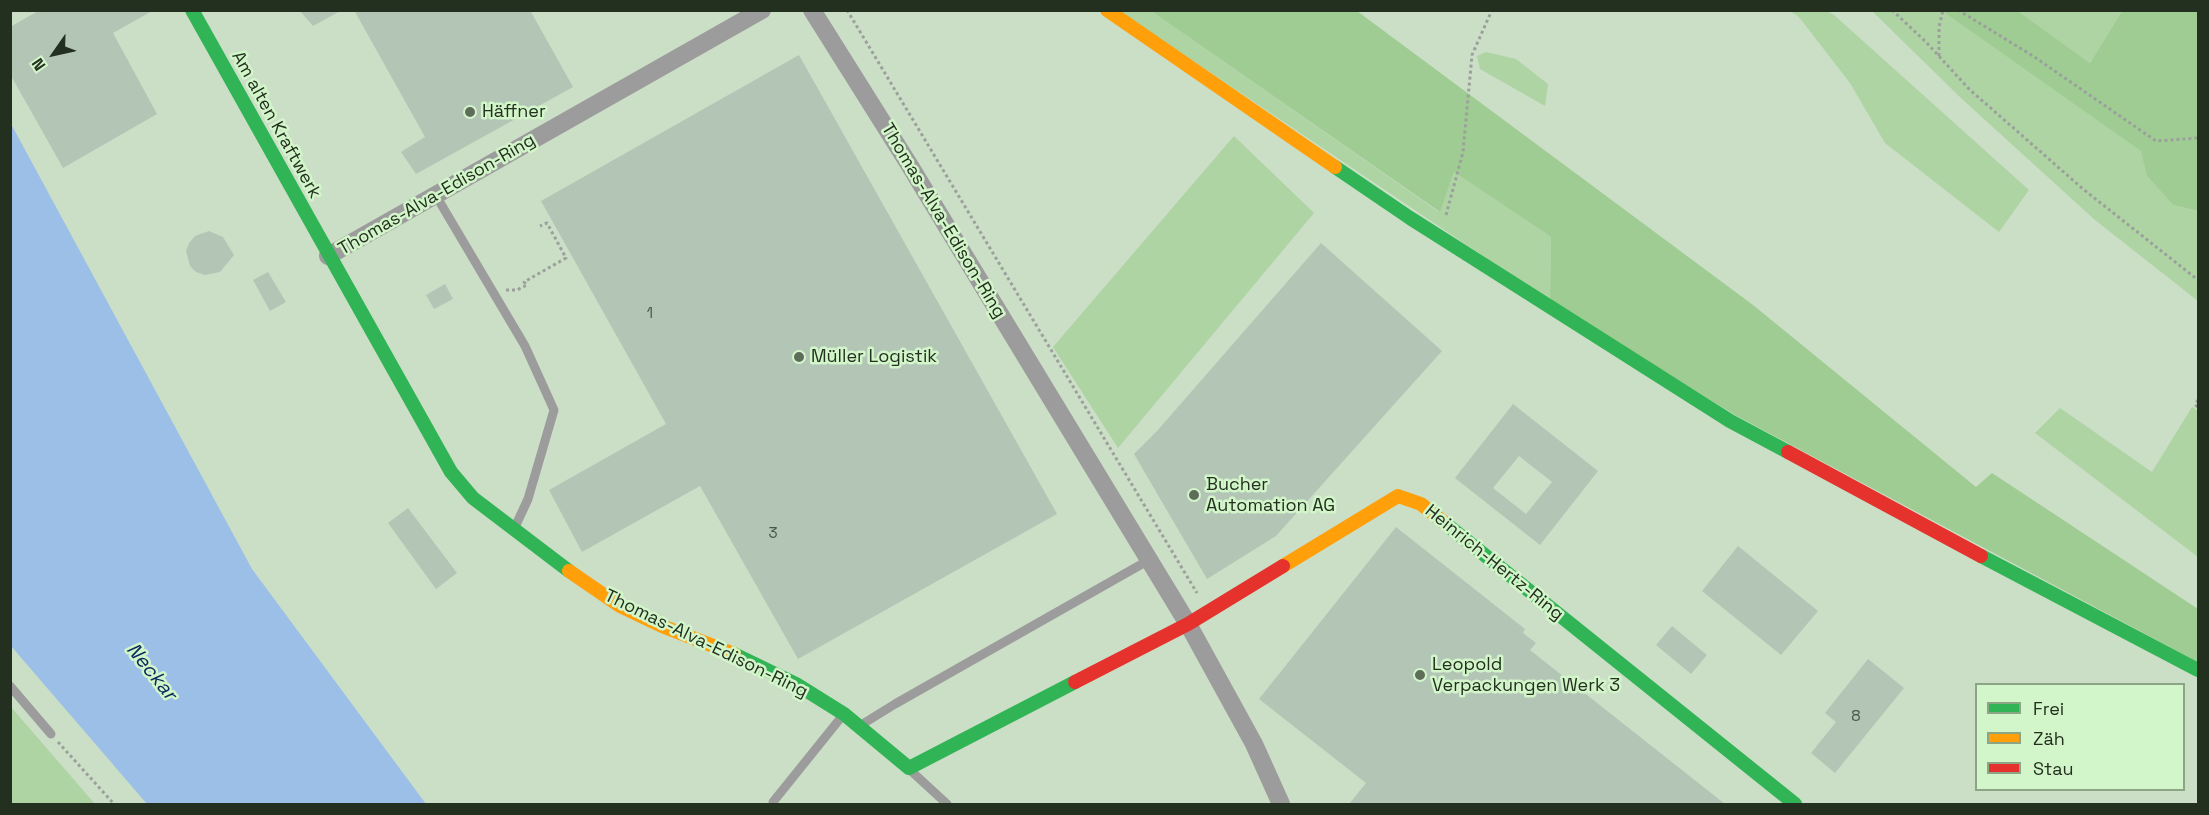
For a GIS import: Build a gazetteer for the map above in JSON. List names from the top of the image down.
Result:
{
  "streets": {
    "street": ["Am alten Kraftwerk", "Thomas-Alva-Edison-Ring", "Heinrich-Hertz-Ring"]
  },
  "crossings": [
    ["Am alten Kraftwerk", "Thomas-Alva-Edison-Ring"],
    ["Thomas-Alva-Edison-Ring", "Heinrich-Hertz-Ring"]
  ],
  "water": ["Neckar"],
  "places": [
    "Häffner",
    "Müller Logistik",
    "Bucher Automation AG",
    "Leopold Verpackungen Werk 3"
  ],
  "house_numbers": ["1", "3", "8"],
  "legend": ["Frei", "Zäh", "Stau"],
  "north": "bottom left"
}
